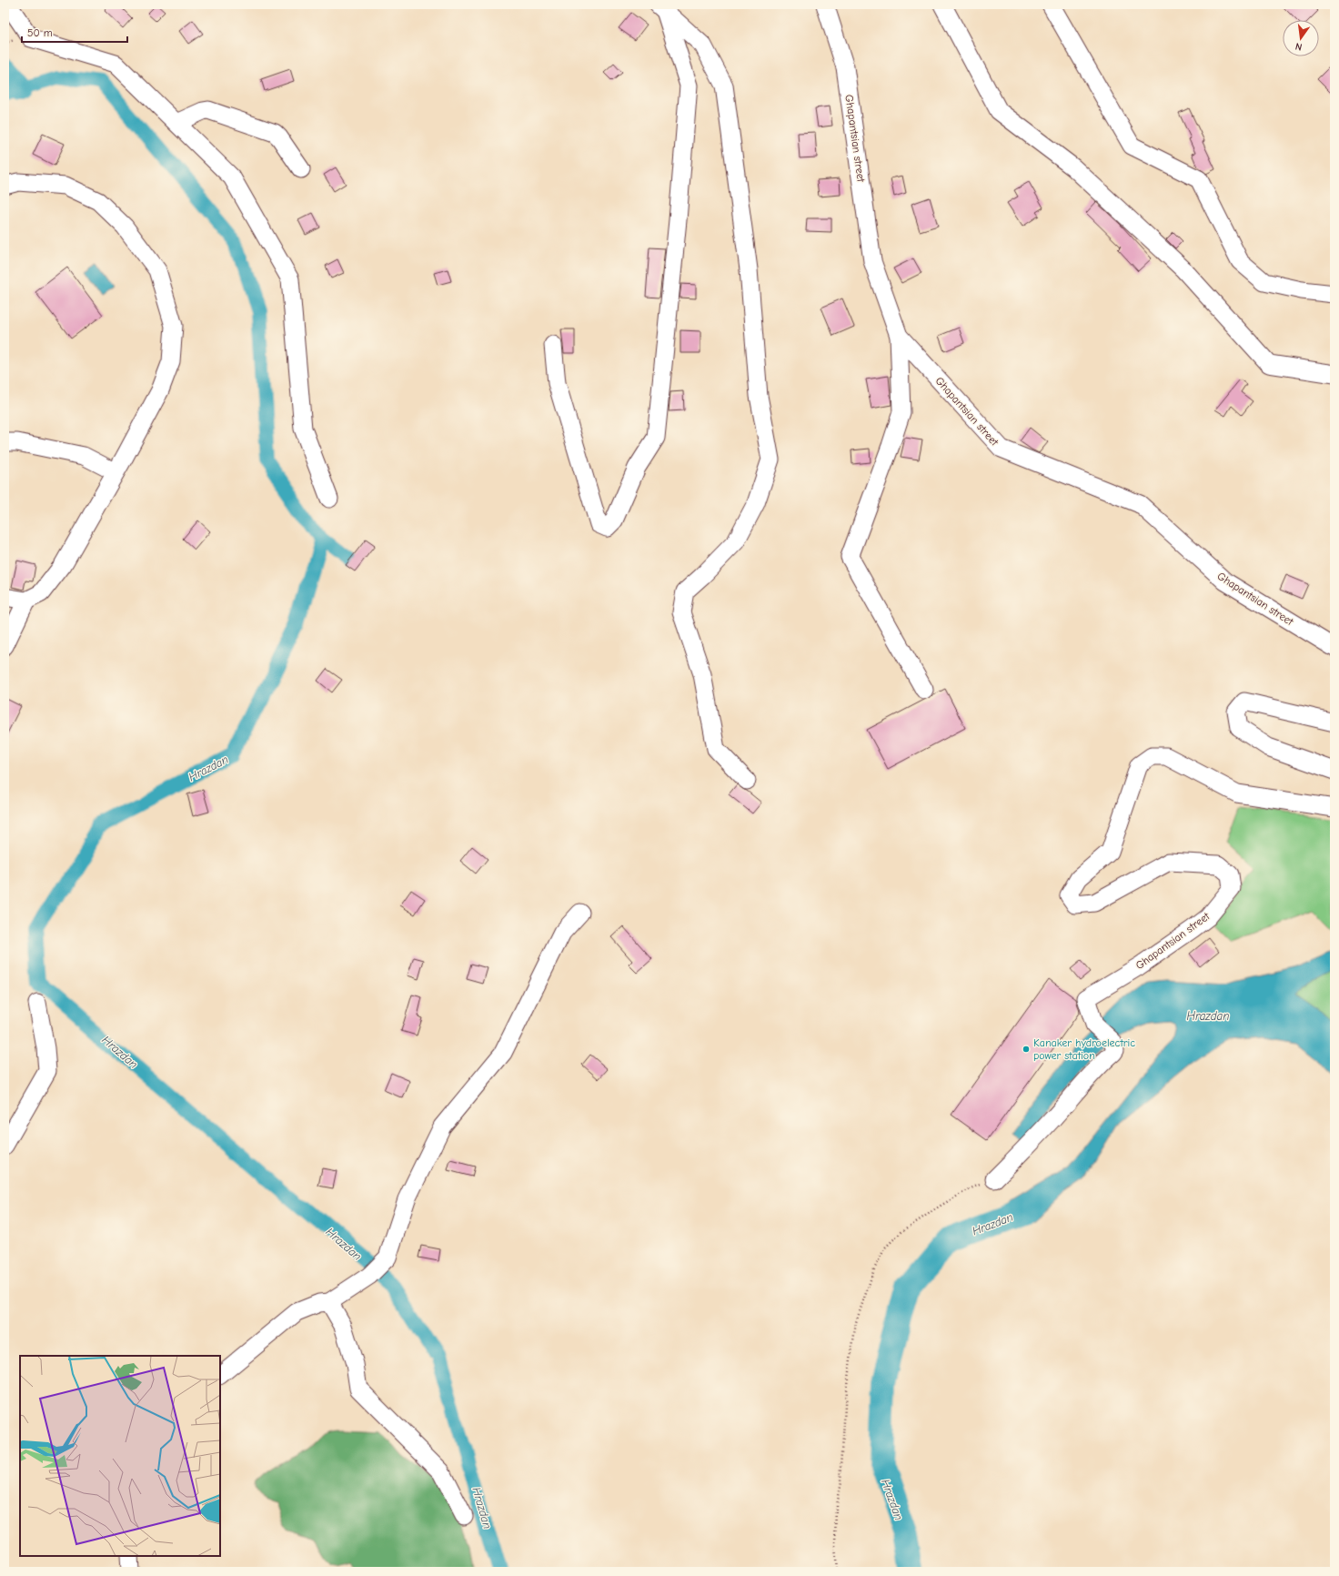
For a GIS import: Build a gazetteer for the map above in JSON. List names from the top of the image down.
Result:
{
  "streets": {
    "street": ["Ghapantsian street"]
  },
  "water": ["Hrazdan"],
  "places": ["Kanaker hydroelectric power station"],
  "scale_bar": "50 m",
  "north": "bottom"
}
